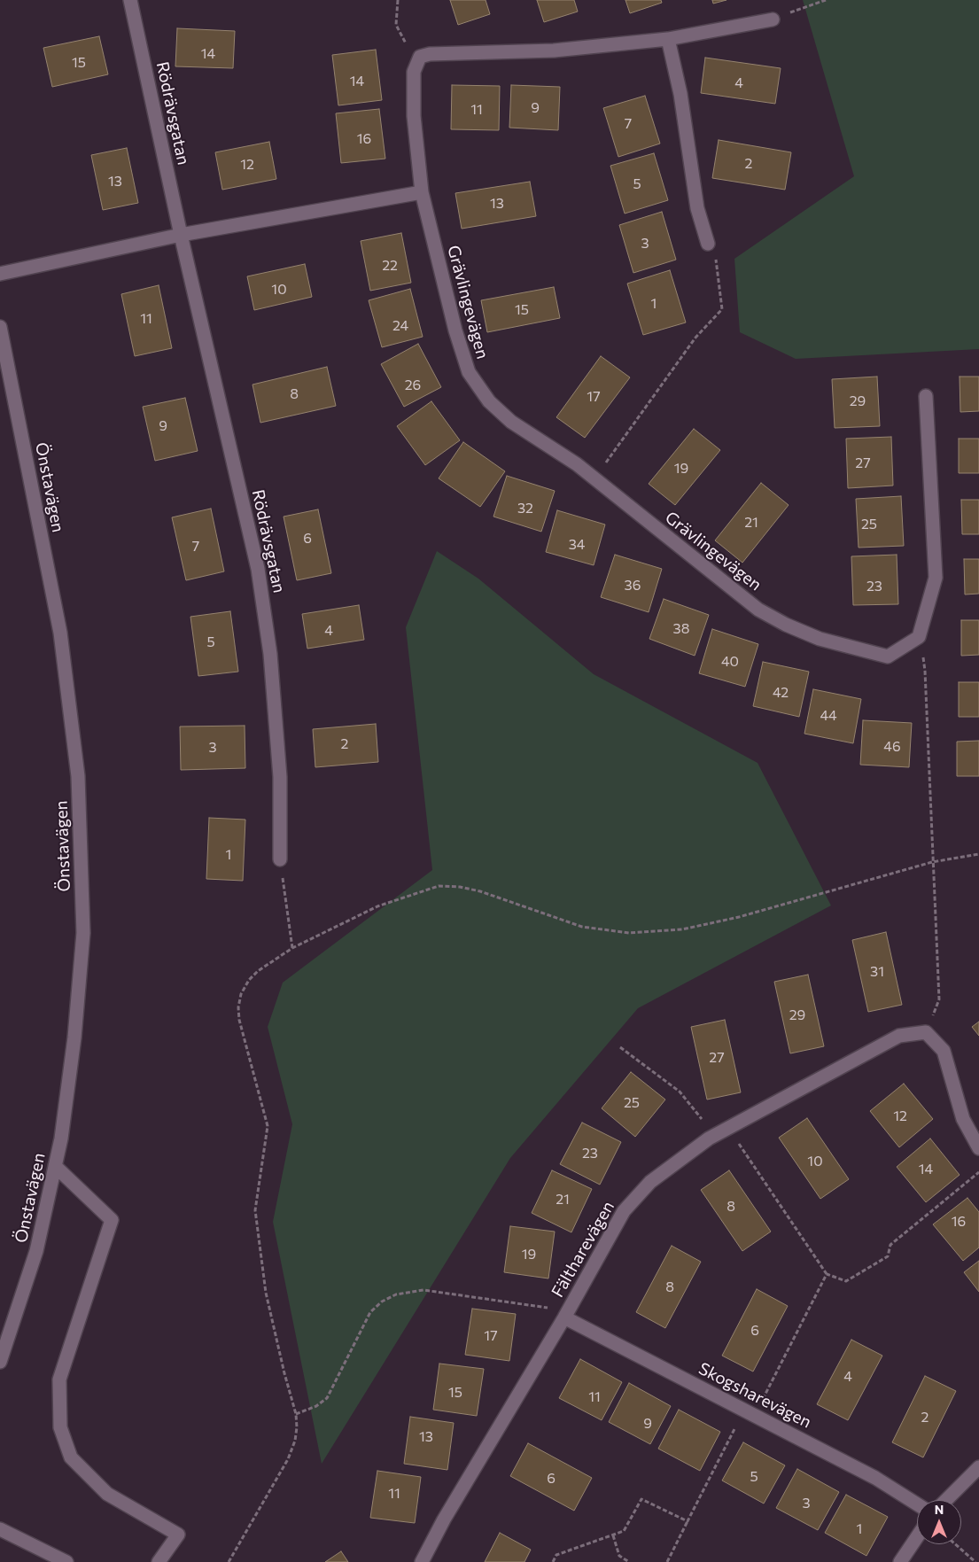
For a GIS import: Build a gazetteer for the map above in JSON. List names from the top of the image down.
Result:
{
  "streets": {
    "street": [
      "Rödrävsgatan",
      "Grävlingevägen",
      "Önstavägen",
      "Fältharevägen",
      "Skogsharevägen"
    ]
  },
  "crossings": [
    ["Fältharevägen", "Skogsharevägen"]
  ],
  "house_numbers": [
    "14",
    "15",
    "14",
    "4",
    "9",
    "11",
    "7",
    "16",
    "2",
    "12",
    "13",
    "5",
    "13",
    "3",
    "22",
    "10",
    "1",
    "15",
    "11",
    "24",
    "26",
    "8",
    "17",
    "29",
    "9",
    "27",
    "19",
    "32",
    "21",
    "25",
    "6",
    "34",
    "7",
    "36",
    "23",
    "38",
    "4",
    "5",
    "40",
    "42",
    "44",
    "2",
    "46",
    "3",
    "1",
    "31",
    "29",
    "27",
    "25",
    "12",
    "23",
    "10",
    "14",
    "21",
    "8",
    "16",
    "19",
    "8",
    "6",
    "17",
    "4",
    "15",
    "11",
    "2",
    "9",
    "13",
    "5",
    "6",
    "11",
    "3",
    "1"
  ],
  "north": "top"
}
